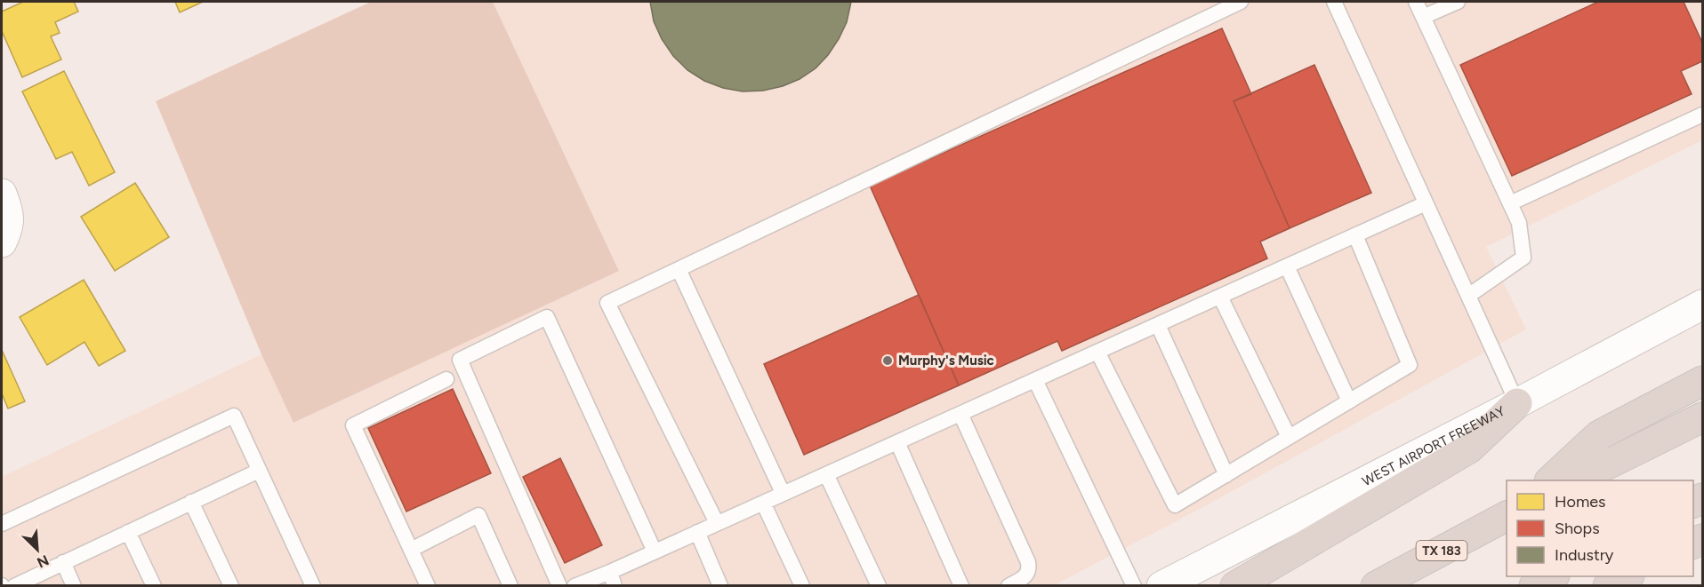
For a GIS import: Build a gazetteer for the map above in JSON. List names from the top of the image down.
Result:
{
  "streets": {
    "highway": ["TX 183"],
    "main road": ["WEST AIRPORT FREEWAY"]
  },
  "places": ["Murphy's Music"],
  "legend": ["Homes", "Shops", "Industry"],
  "north": "bottom right"
}
